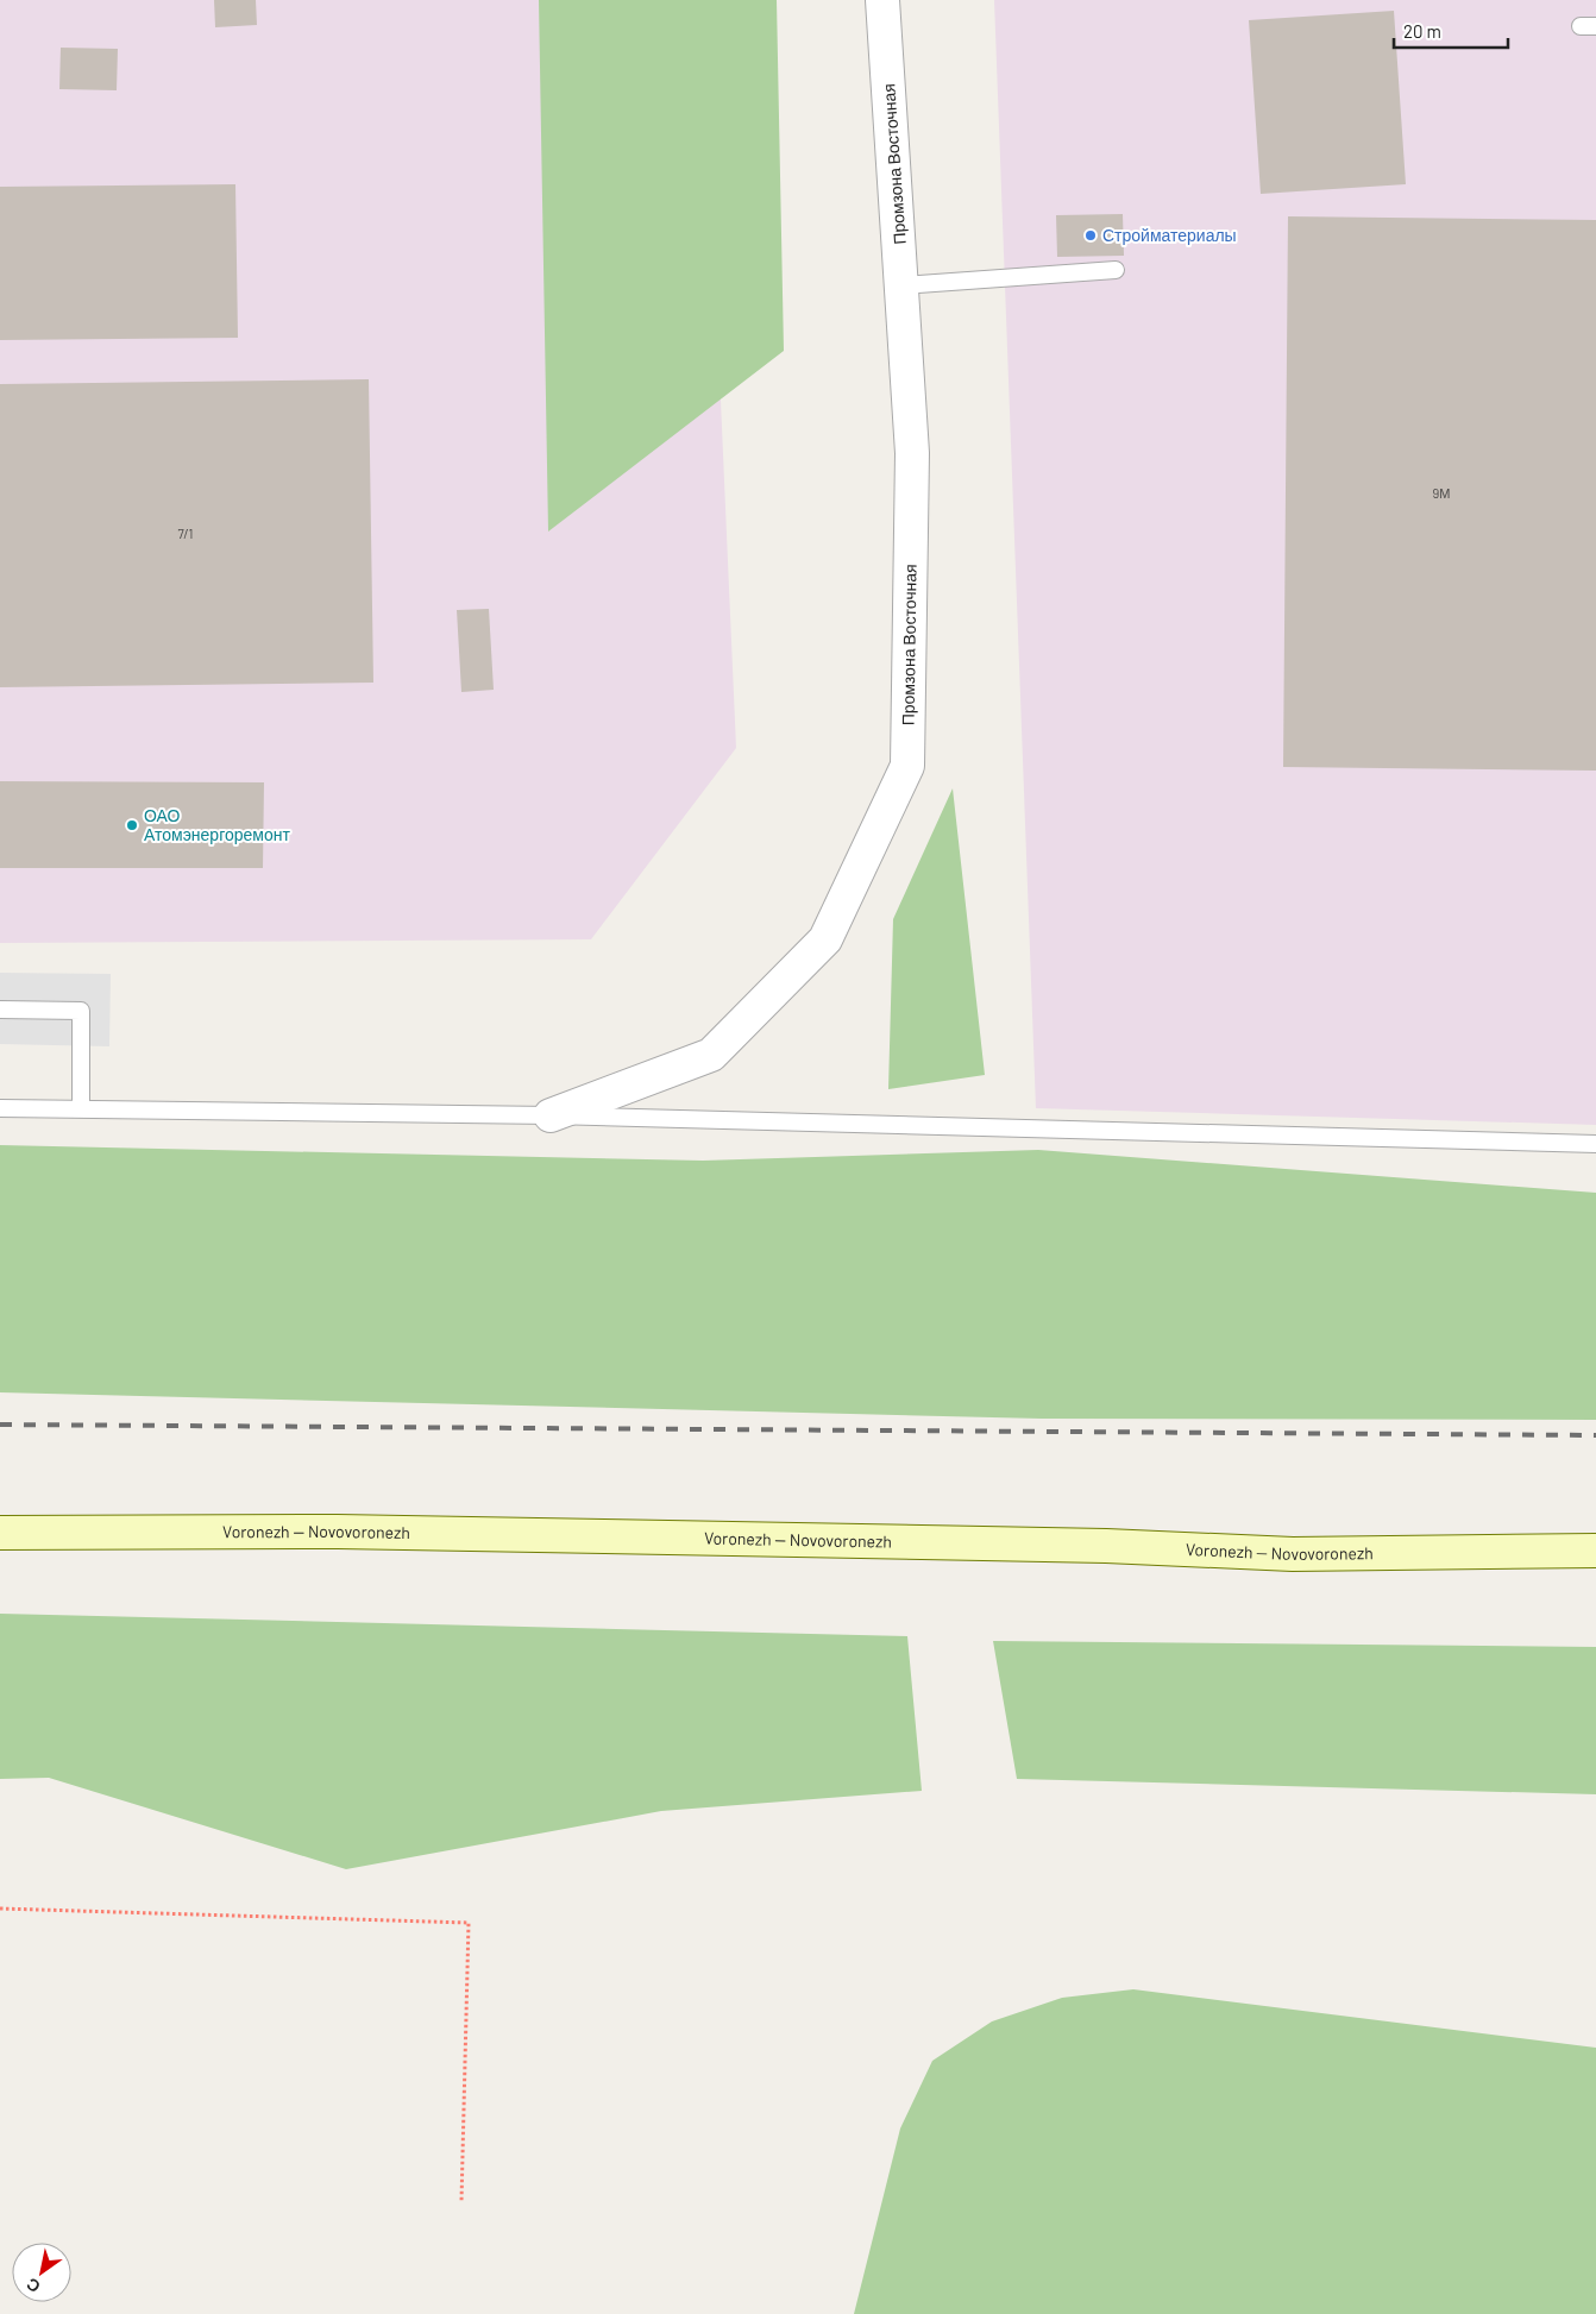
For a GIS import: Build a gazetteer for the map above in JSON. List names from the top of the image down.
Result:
{
  "streets": {
    "main road": ["Voronezh — Novovoronezh"],
    "street": ["Промзона Восточная"]
  },
  "places": ["Стройматериалы", "ОАО Атомэнергоремонт"],
  "house_numbers": ["9М", "7/1"],
  "scale_bar": "20 m",
  "north": "bottom left"
}
